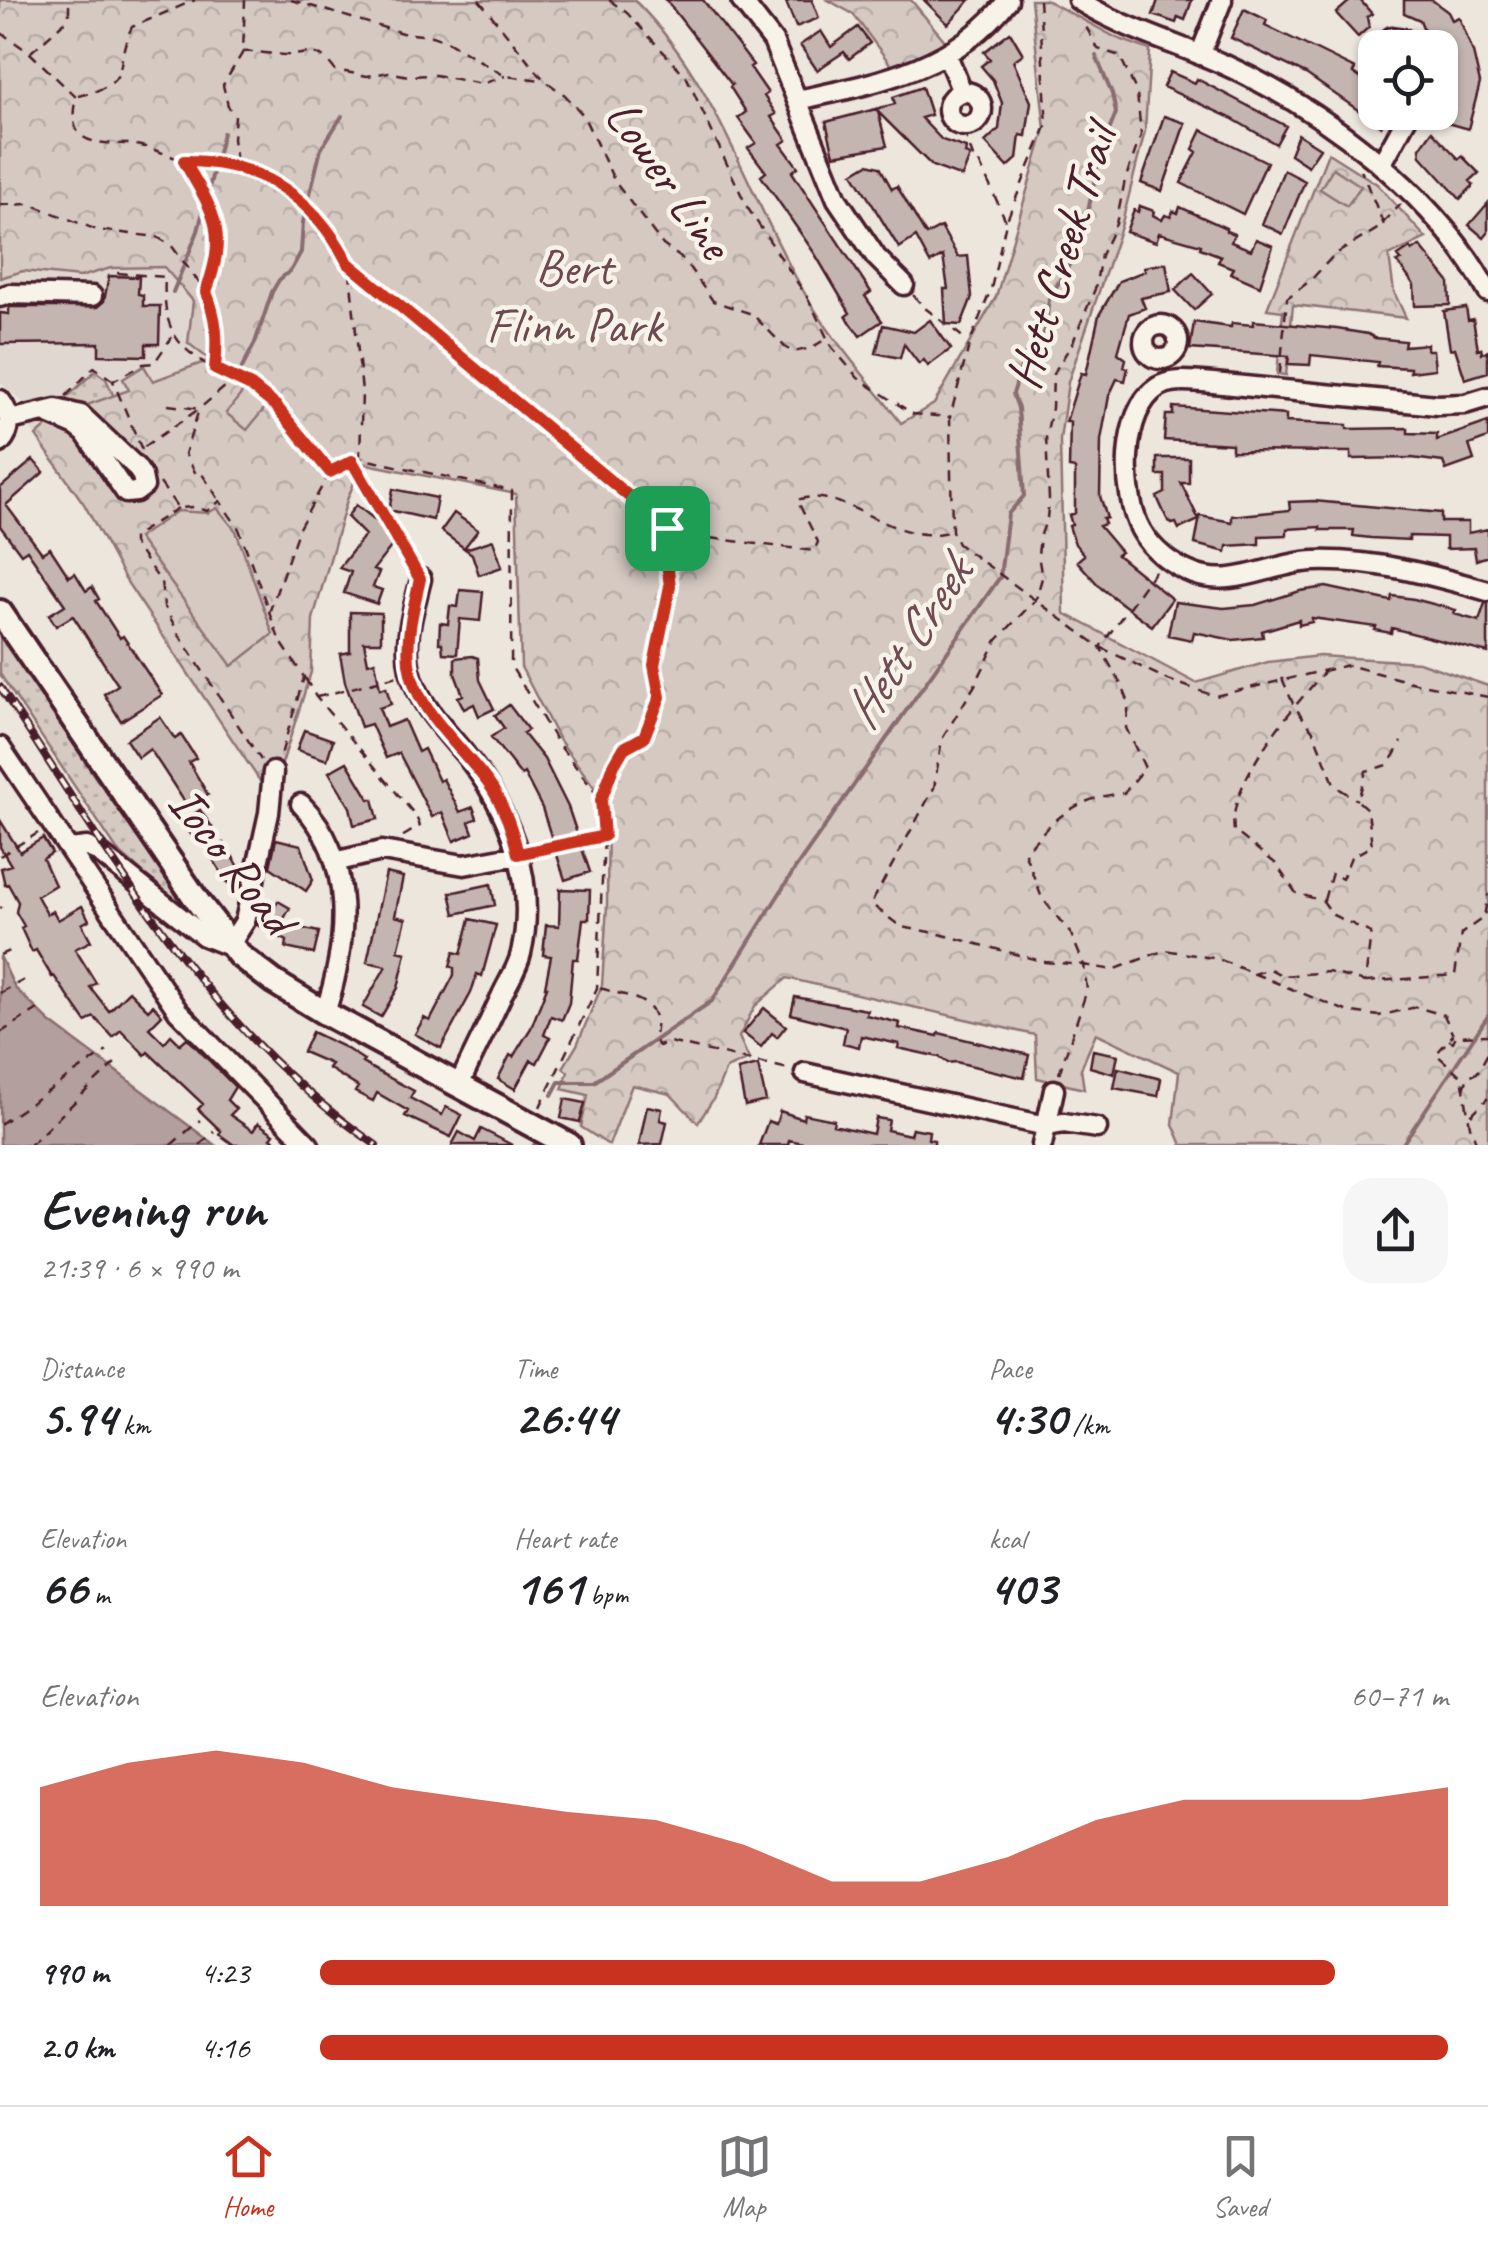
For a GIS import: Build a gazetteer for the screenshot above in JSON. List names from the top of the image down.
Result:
{
  "streets": {
    "main road": ["Ioco Road"],
    "path": ["Lower Line", "Hett Creek Trail"]
  },
  "water": ["Hett Creek"],
  "parks": ["Bert Flinn Park"],
  "page": {
    "heading": ["Evening run", "21:39 · 6 × 990 m"],
    "stats": [
      ["Distance", "5.94 km"],
      ["Time", "26:44"],
      ["Pace", "4:30 /km"],
      ["Elevation", "66 m"],
      ["Heart rate", "161 bpm"],
      ["kcal", "403"]
    ],
    "chart": ["Elevation", "60–71 m"],
    "list": [
      {
        "name": "990 m",
        "note": "4:23"
      },
      {
        "name": "2.0 km",
        "note": "4:16"
      }
    ],
    "tabs": ["Home", "Map", "Saved"]
  }
}
